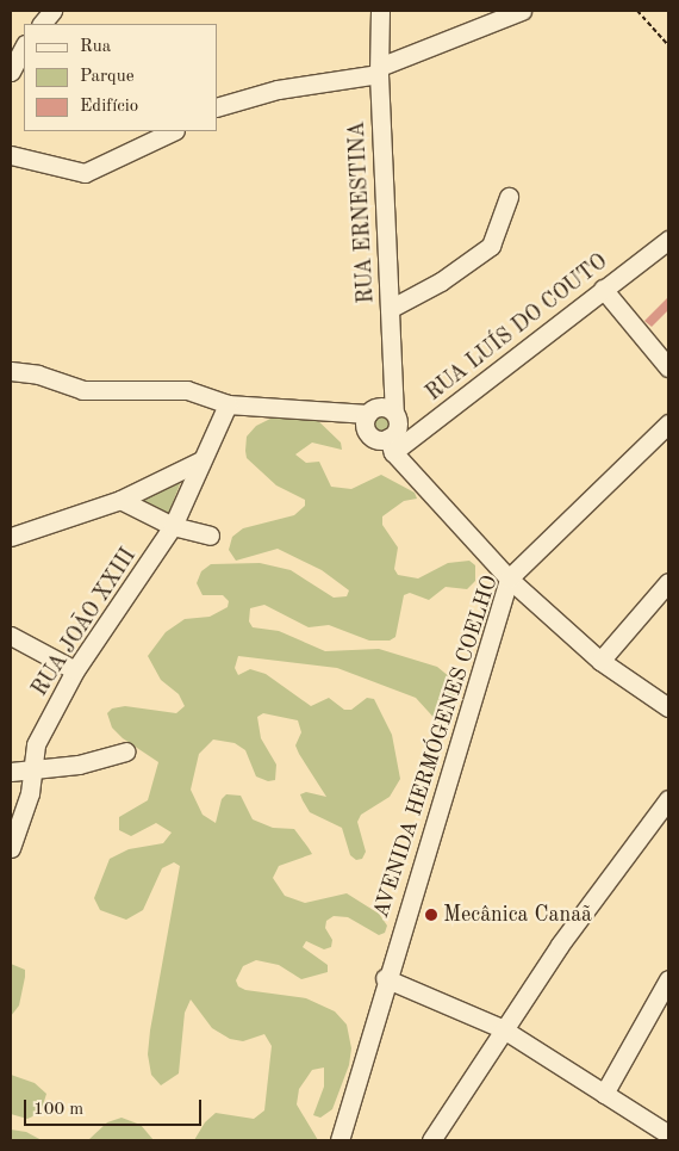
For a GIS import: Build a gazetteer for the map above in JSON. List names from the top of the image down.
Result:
{
  "streets": {
    "street": [
      "RUA ERNESTINA",
      "RUA LUÍS DO COUTO",
      "RUA JOÃO XXIII",
      "AVENIDA HERMÓGENES COELHO"
    ]
  },
  "crossings": [
    ["RUA ERNESTINA", "RUA LUÍS DO COUTO"]
  ],
  "places": ["Mecânica Canaã"],
  "legend": ["Rua", "Parque", "Edifício"],
  "scale_bar": "100 m"
}
